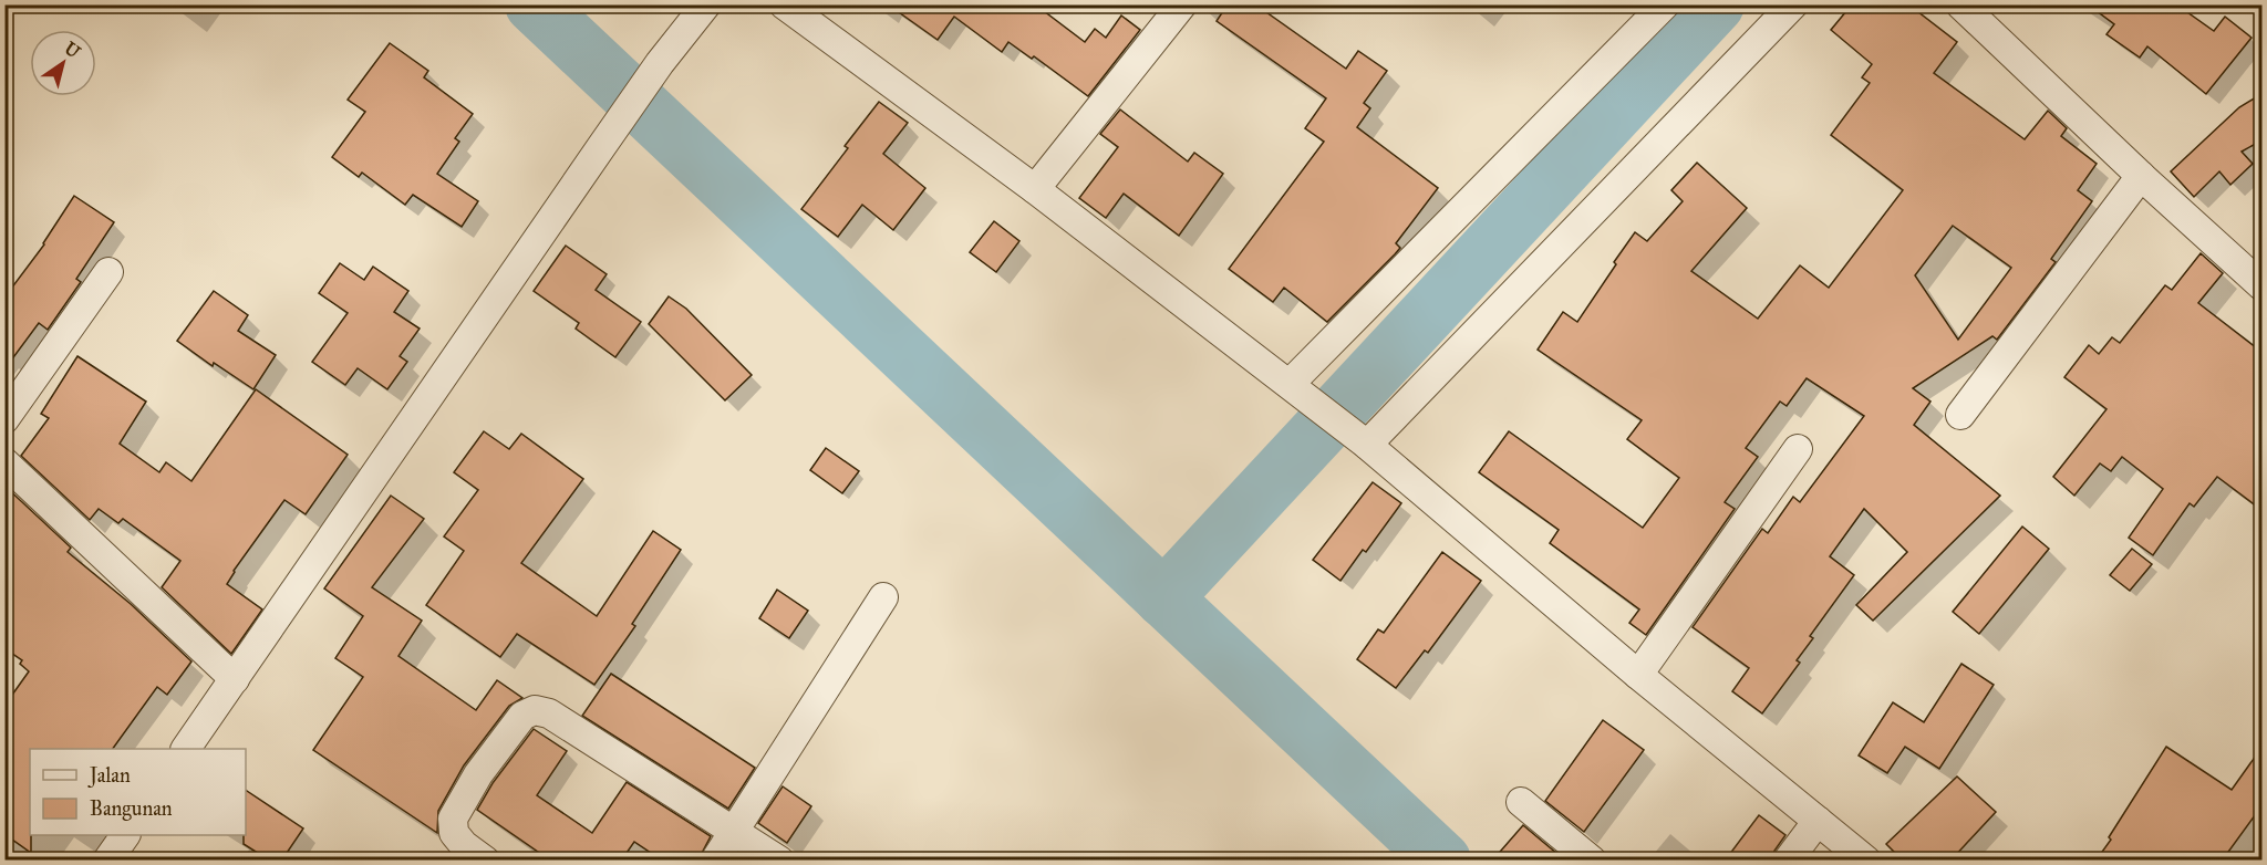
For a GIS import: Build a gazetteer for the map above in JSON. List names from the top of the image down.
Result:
{
  "legend": ["Jalan", "Bangunan"],
  "north": "top right"
}
